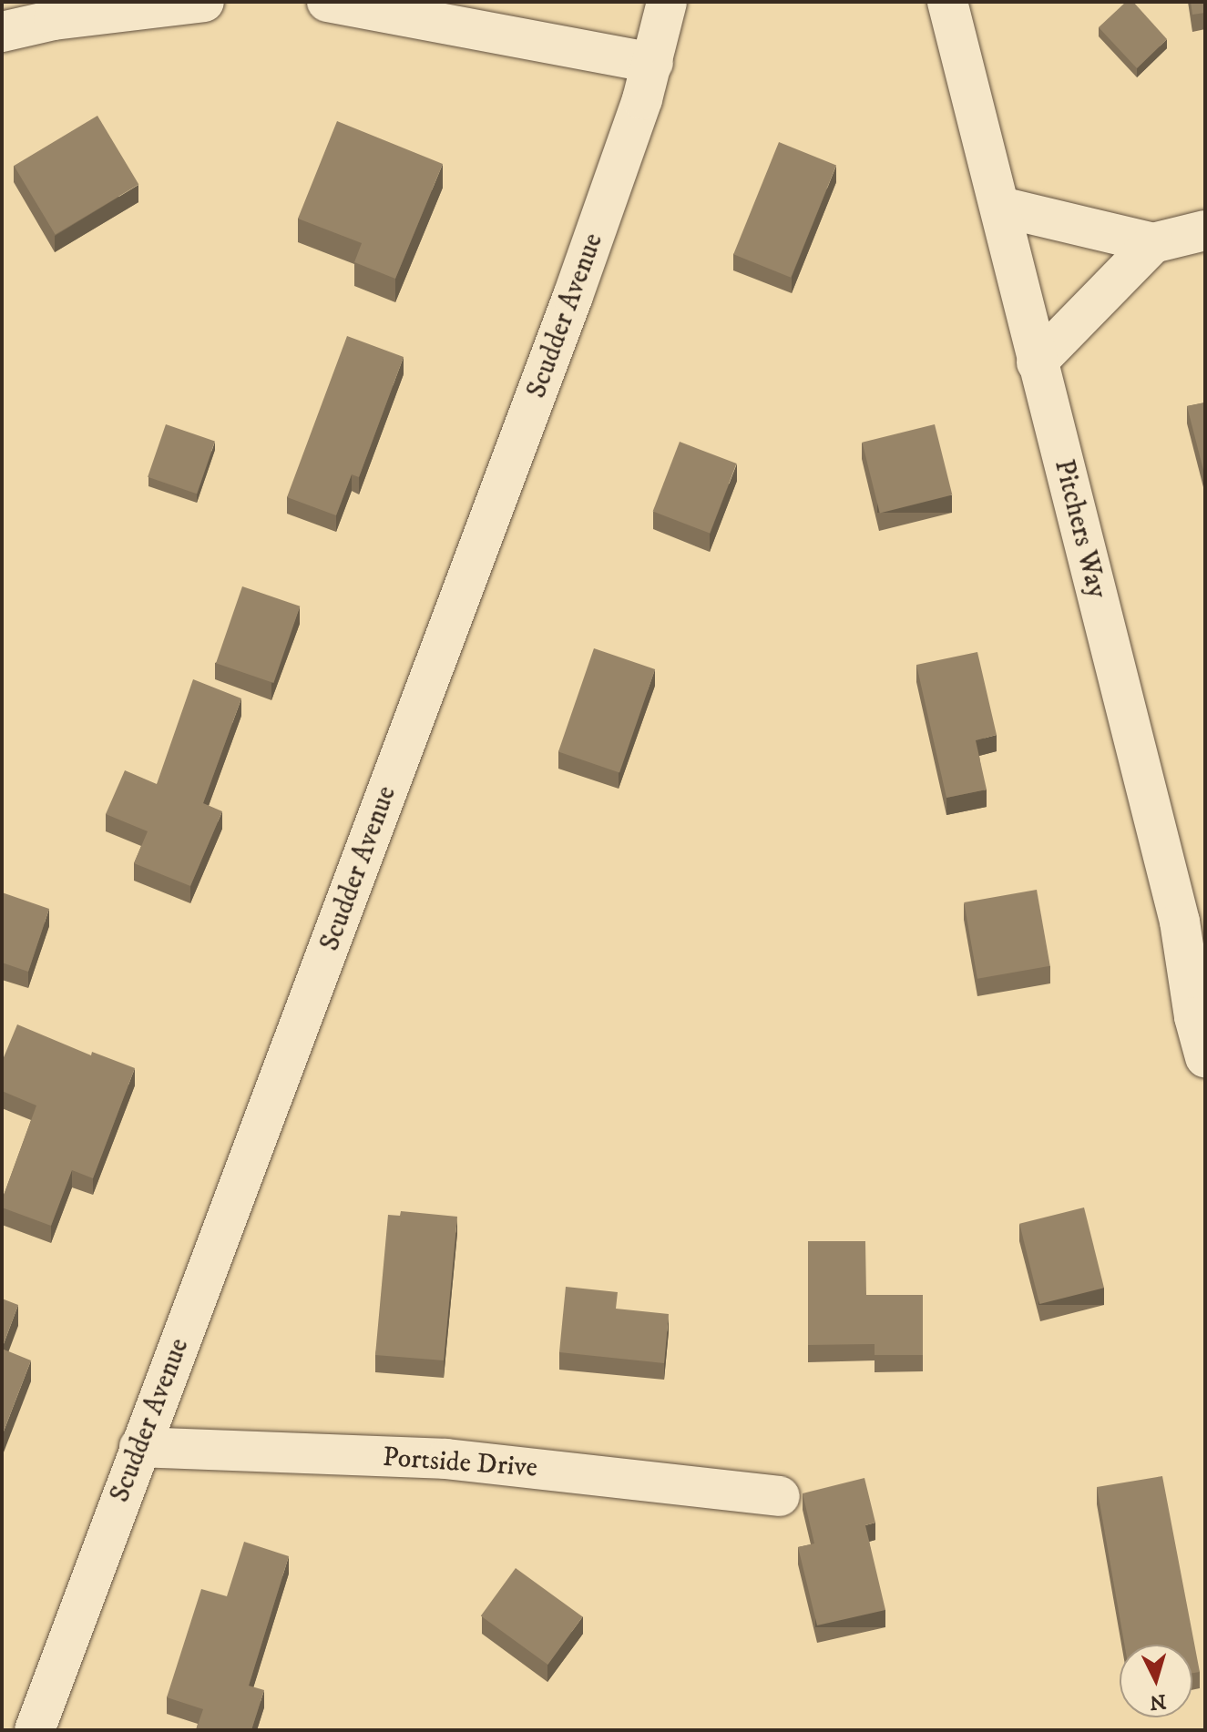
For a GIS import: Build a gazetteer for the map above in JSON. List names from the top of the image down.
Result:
{
  "streets": {
    "main road": ["Scudder Avenue", "Pitchers Way", "Portside Drive"]
  },
  "crossings": [
    ["Scudder Avenue", "Portside Drive"]
  ],
  "north": "bottom"
}
